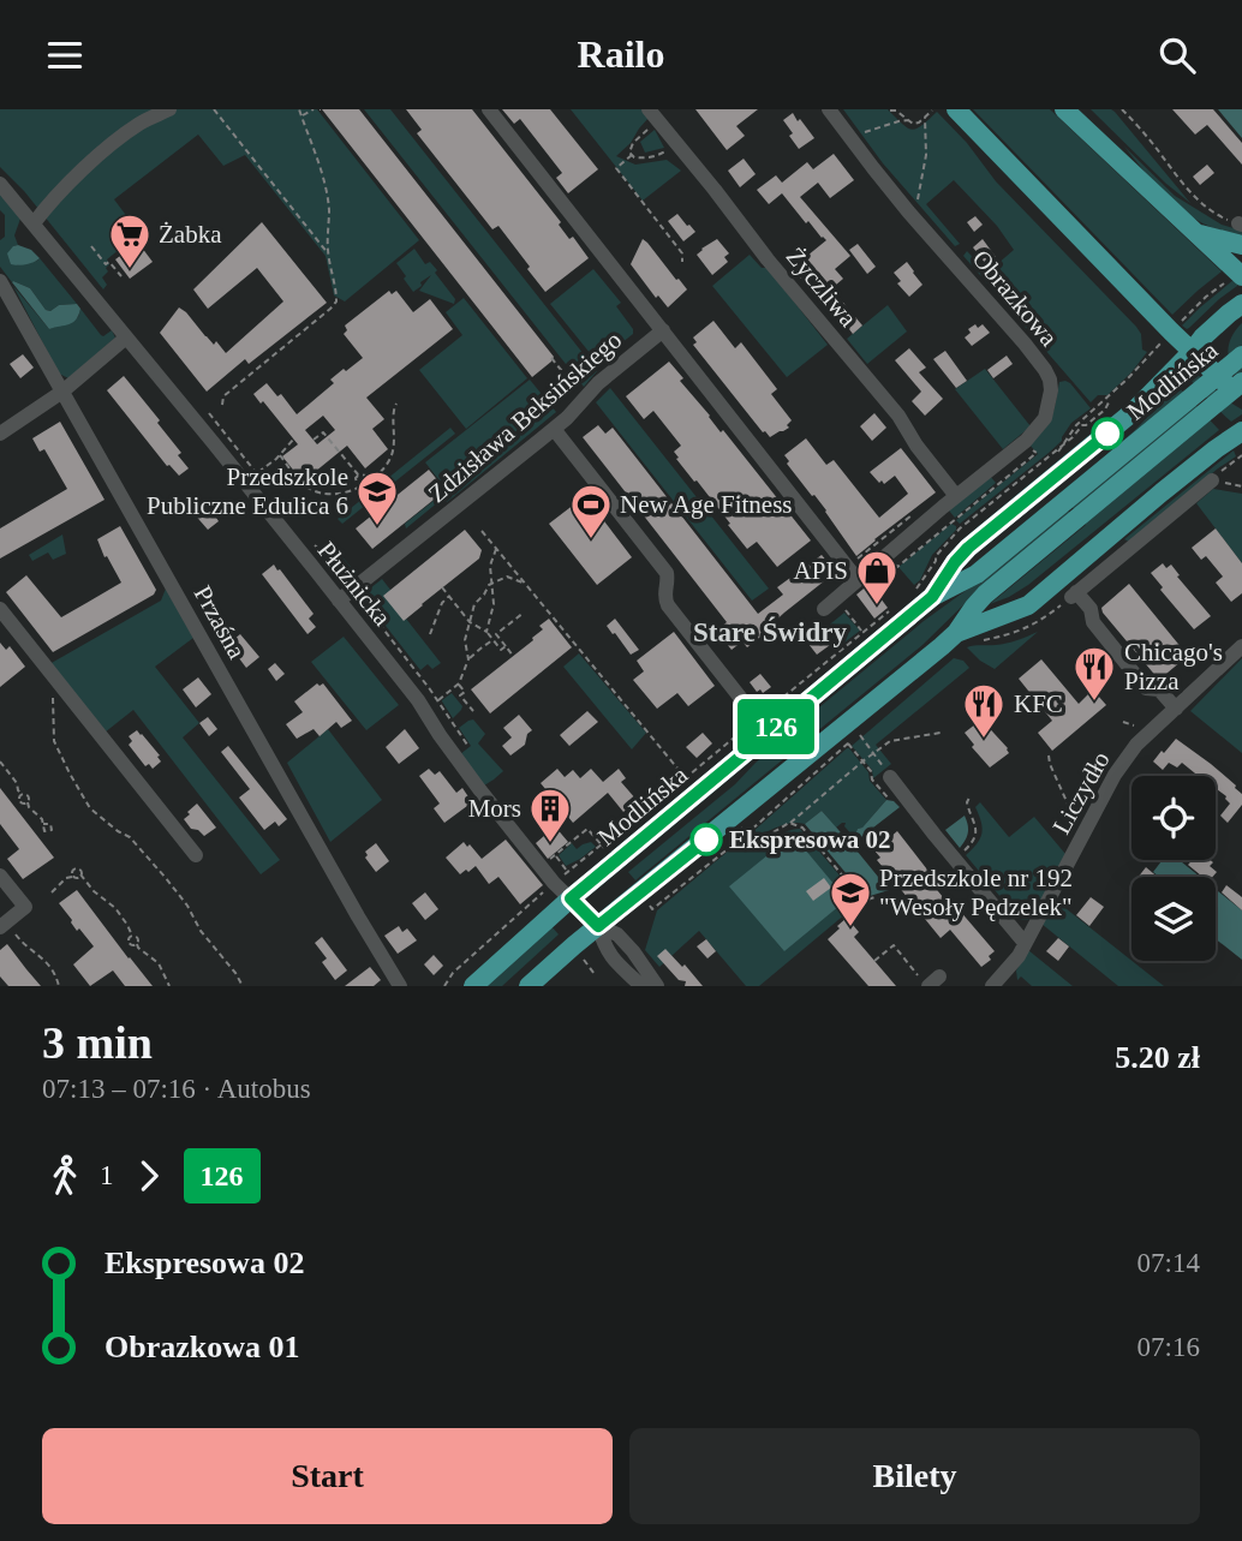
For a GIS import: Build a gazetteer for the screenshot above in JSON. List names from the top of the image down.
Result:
{
  "streets": {
    "main road": ["Modlińska"],
    "street": [
      "Życzliwa",
      "Obrazkowa",
      "Zdzisława Beksińskiego",
      "Płużnicka",
      "Przaśna",
      "Liczydło"
    ]
  },
  "crossings": [
    ["Życzliwa", "Obrazkowa"],
    ["Modlińska", "Płużnicka"],
    ["Zdzisława Beksińskiego", "Płużnicka"]
  ],
  "districts": ["Stare Świdry"],
  "places": {
    "supermarket": ["Żabka"],
    "school or university": ["Przedszkole Publiczne Edulica 6", "Przedszkole nr 192 \"Wesoły Pędzelek\""],
    "sports": ["New Age Fitness"],
    "shop": ["APIS"],
    "restaurant": ["Chicago's Pizza", "KFC"],
    "other": ["Ekspresowa 02"],
    "building": ["Mors"]
  },
  "lines": ["bus line 126"],
  "page": {
    "header": "Railo",
    "on_map": "126",
    "heading": ["3 min", "07:13 – 07:16 · Autobus", "5.20 zł"],
    "legs": ["1", "126"],
    "list": [
      {
        "name": "Ekspresowa 02",
        "value": "07:14"
      },
      {
        "name": "Obrazkowa 01",
        "value": "07:16"
      }
    ],
    "buttons": ["Start", "Bilety"]
  }
}
